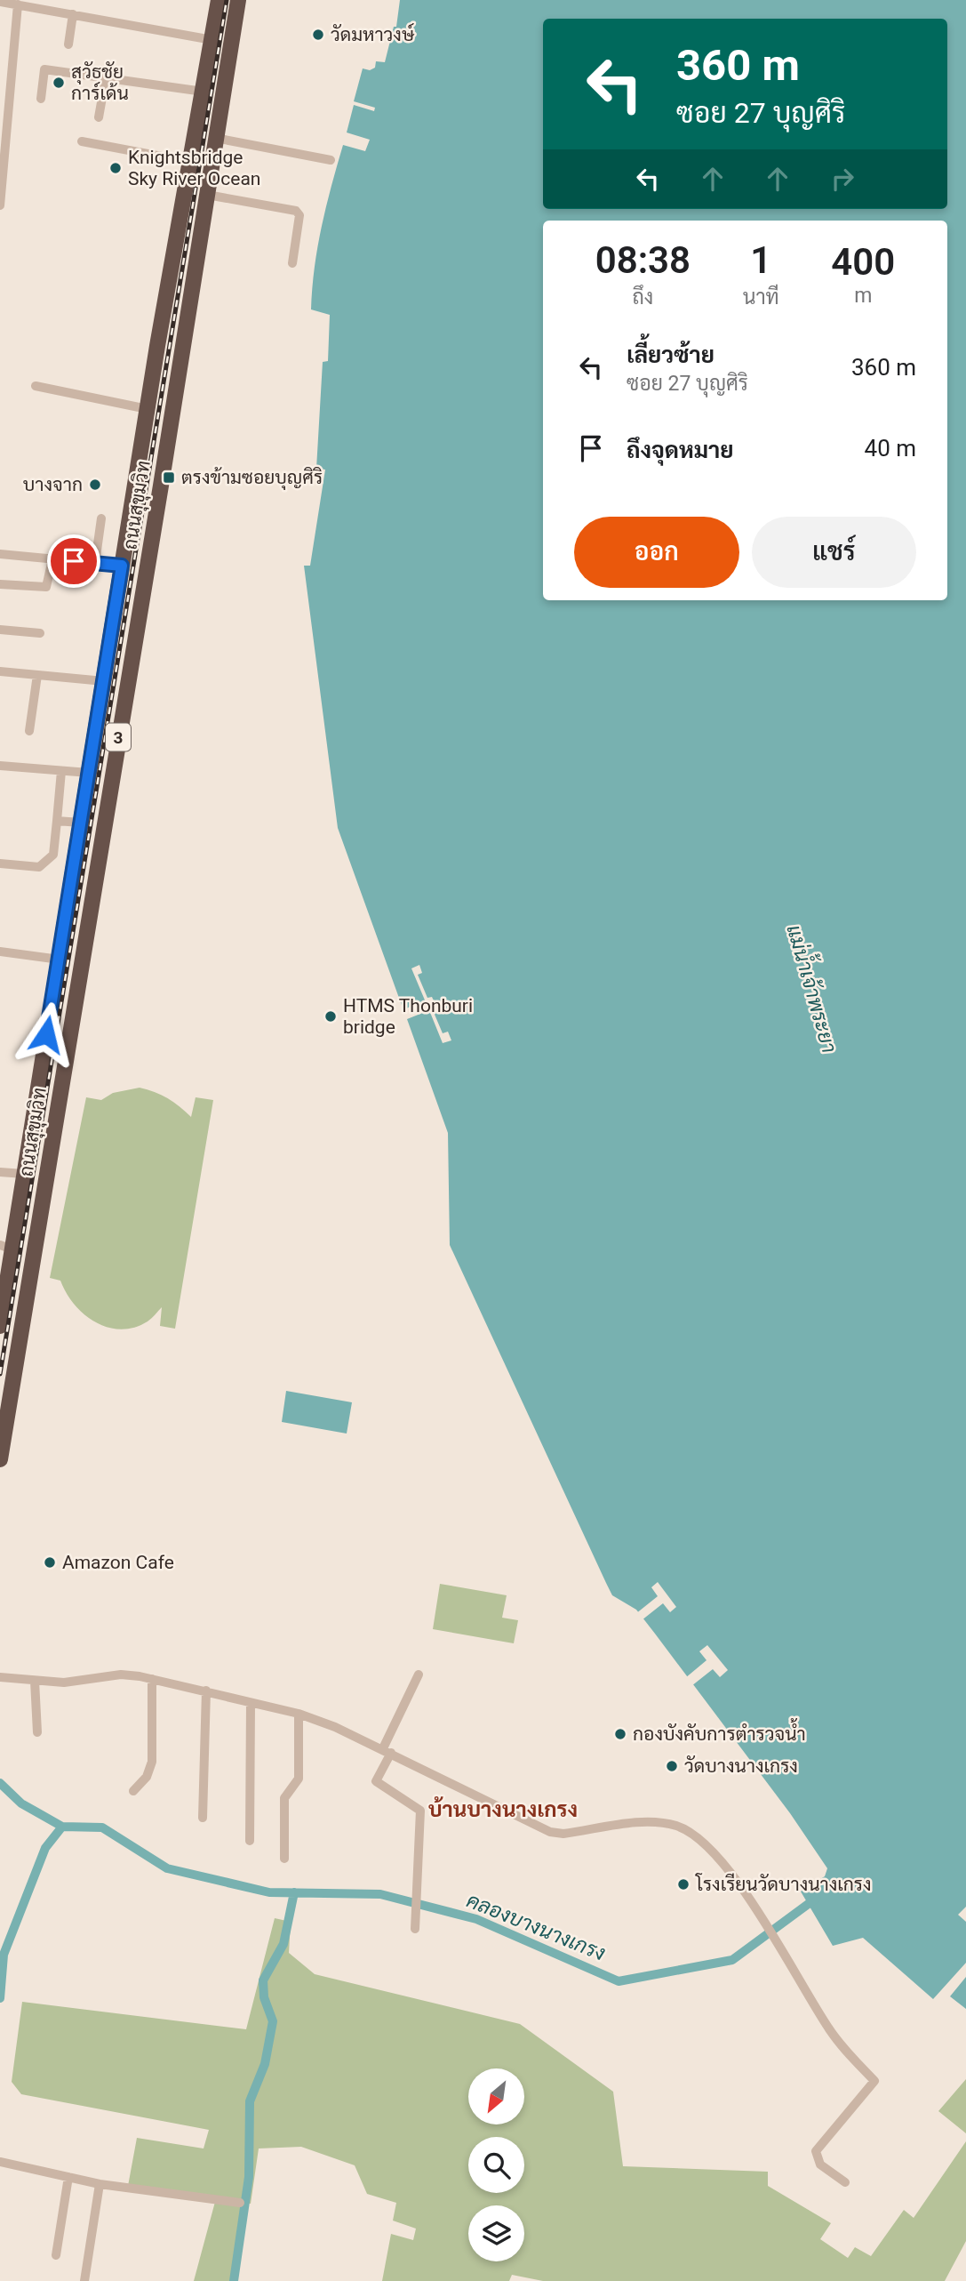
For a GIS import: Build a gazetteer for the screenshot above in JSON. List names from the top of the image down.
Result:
{
  "streets": {
    "highway": ["ถนนสุขุมวิท", "3"]
  },
  "districts": ["บ้านบางนางเกรง"],
  "water": ["แม่น้ำเจ้าพระยา", "คลองบางนางเกรง"],
  "places": {
    "other": [
      "วัดมหาวงษ์",
      "สุวัธชัย การ์เด้น",
      "Knightsbridge Sky River Ocean",
      "บางจาก",
      "HTMS Thonburi bridge",
      "Amazon Cafe",
      "กองบังคับการตำรวจน้ำ",
      "วัดบางนางเกรง",
      "โรงเรียนวัดบางนางเกรง"
    ],
    "transit": ["ตรงข้ามซอยบุญศิริ"]
  },
  "north": "bottom left",
  "page": {
    "turn": ["360 m", "ซอย 27 บุญศิริ"],
    "eta": [
      "08:38",
      "ถึง",
      "1",
      "นาที",
      "400",
      "m"
    ],
    "list": [
      {
        "name": "เลี้ยวซ้าย",
        "note": "ซอย 27 บุญศิริ",
        "value": "360 m"
      },
      {
        "name": "ถึงจุดหมาย",
        "value": "40 m"
      }
    ],
    "buttons": ["ออก", "แชร์"]
  }
}
